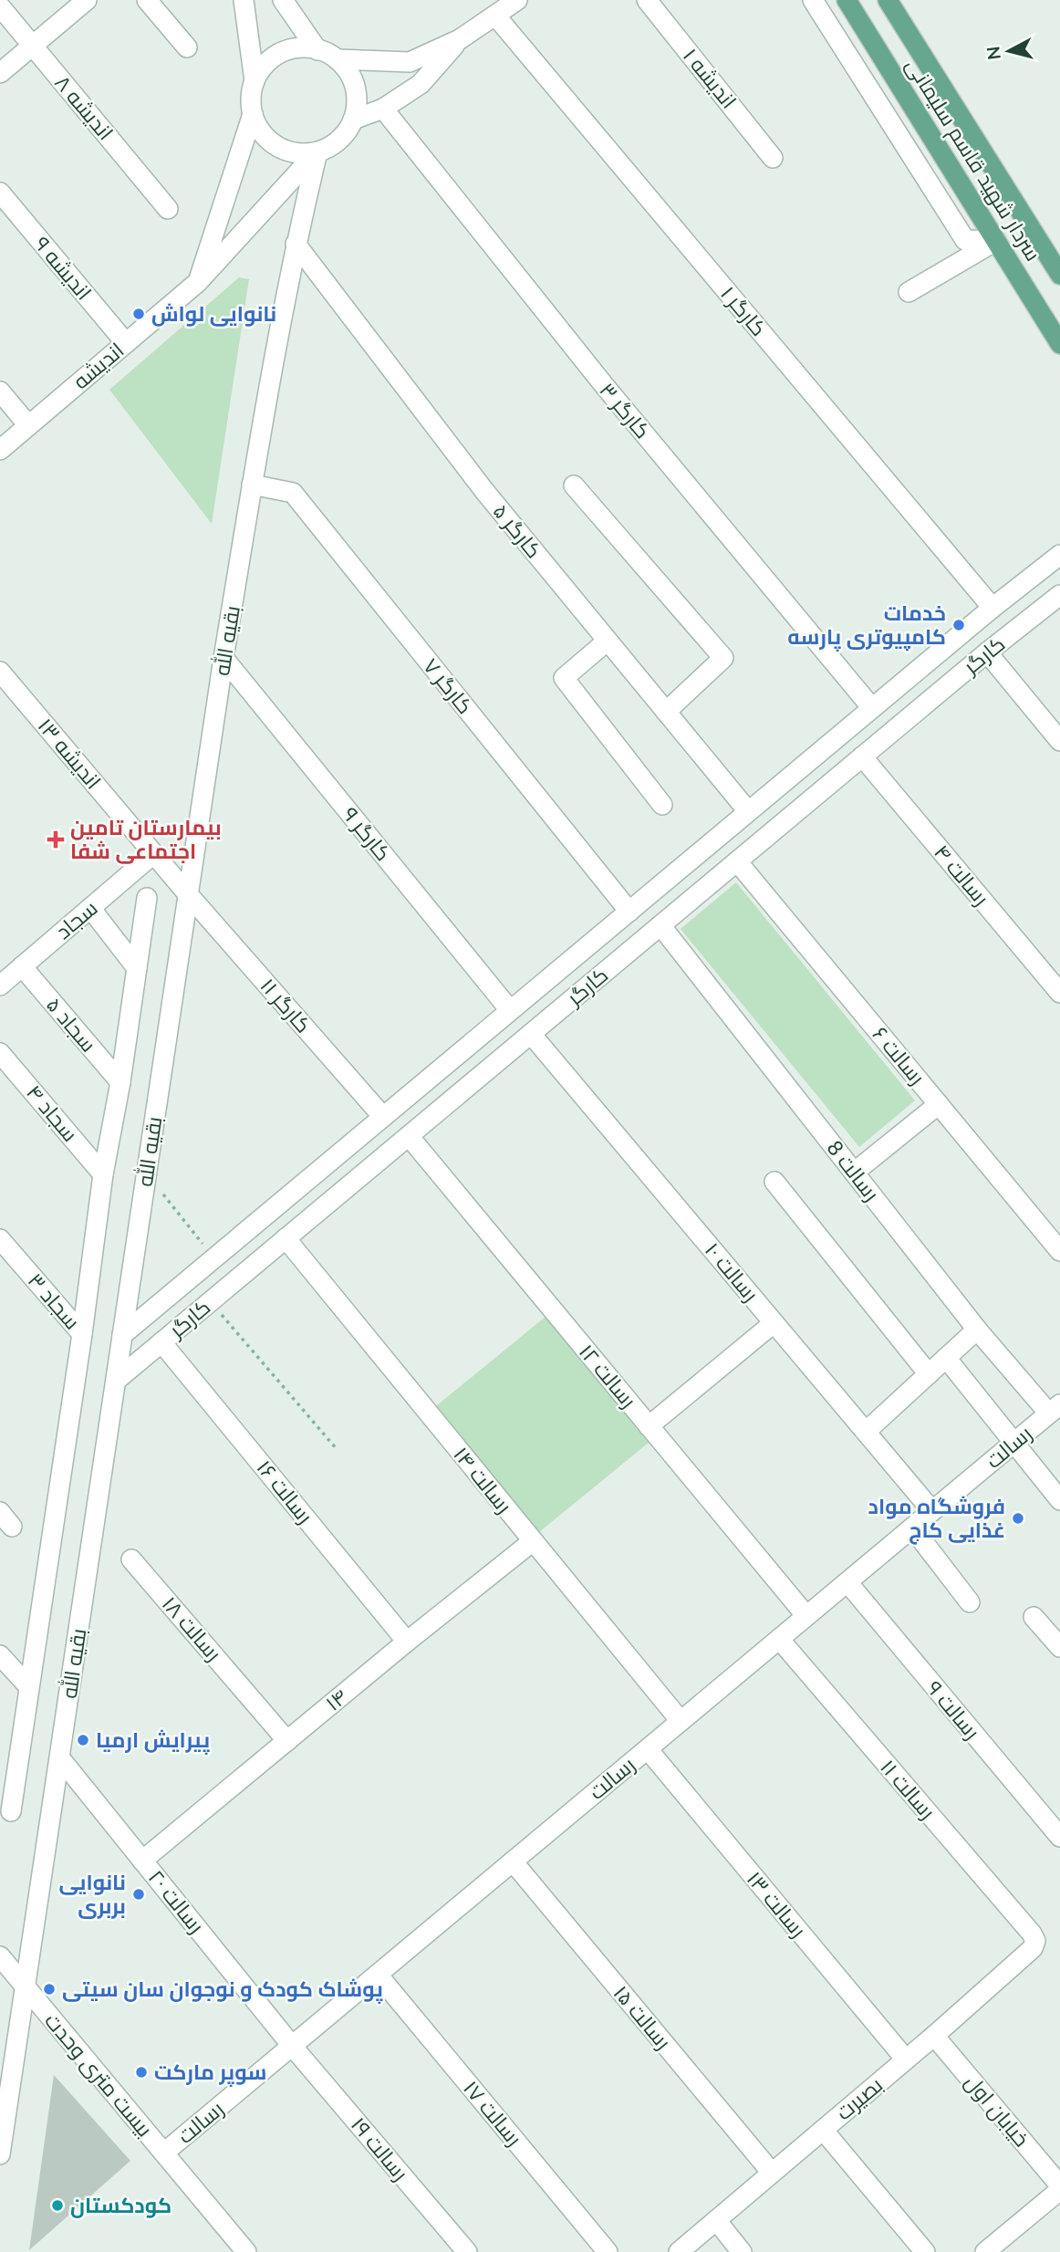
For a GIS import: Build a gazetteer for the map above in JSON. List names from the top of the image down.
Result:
{
  "streets": {
    "main road": ["سردار شهید قاسم سلیمانی"],
    "street": [
      "اندیشه ۱",
      "اندیشه ۸",
      "اندیشه ۹",
      "کارگر ۱",
      "اندیشه",
      "کارگر ۳",
      "کارگر ۵",
      "بقیه الله",
      "کارگر",
      "کارگر ۷",
      "اندیشه ۱۳",
      "کارگر ۹",
      "رسالت ۴",
      "سجاد",
      "کارگر ۱۱",
      "سجاد ۵",
      "رسالت ۶",
      "سجاد ۴",
      "رسالت 8",
      "رسالت ۱۰",
      "سجاد ۳",
      "رسالت ۱۲",
      "رسالت",
      "رسالت ۱۴",
      "رسالت ۱۶",
      "رسالت ۱۸",
      "۱۴",
      "رسالت ۹",
      "رسالت ۱۱",
      "رسالت ۲۰",
      "رسالت ۱۳",
      "رسالت ۱۵",
      "بیست متری وحدت",
      "بصیرت",
      "خیابان اول",
      "رسالت ۱۷",
      "رسالت ۱۹"
    ]
  },
  "crossings": [
    ["اندیشه ۹", "اندیشه"],
    ["کارگر ۱", "کارگر"],
    ["اندیشه", "بقیه الله"],
    ["کارگر ۳", "کارگر"],
    ["کارگر ۵", "بقیه الله"],
    ["کارگر ۵", "کارگر"],
    ["بقیه الله", "کارگر"],
    ["بقیه الله", "کارگر ۷"],
    ["بقیه الله", "اندیشه ۱۳"],
    ["بقیه الله", "کارگر ۹"],
    ["بقیه الله", "کارگر ۱۱"],
    ["بقیه الله", "سجاد ۵"],
    ["بقیه الله", "سجاد ۴"],
    ["بقیه الله", "سجاد ۳"],
    ["بقیه الله", "رسالت ۲۰"],
    ["بقیه الله", "بیست متری وحدت"],
    ["کارگر", "کارگر ۷"],
    ["کارگر", "کارگر ۹"],
    ["کارگر", "رسالت ۴"],
    ["کارگر", "کارگر ۱۱"],
    ["کارگر", "رسالت ۶"],
    ["کارگر", "رسالت 8"],
    ["کارگر", "رسالت ۱۰"],
    ["کارگر", "رسالت ۱۲"],
    ["کارگر", "رسالت ۱۴"],
    ["کارگر", "رسالت ۱۶"],
    ["اندیشه ۱۳", "سجاد"],
    ["اندیشه ۱۳", "کارگر ۱۱"],
    ["سجاد", "سجاد ۵"],
    ["رسالت 8", "رسالت"],
    ["رسالت ۱۰", "رسالت"],
    ["رسالت ۱۲", "رسالت"],
    ["رسالت", "رسالت ۱۴"],
    ["رسالت", "رسالت ۹"],
    ["رسالت", "رسالت ۱۱"],
    ["رسالت", "رسالت ۲۰"],
    ["رسالت", "رسالت ۱۳"],
    ["رسالت", "رسالت ۱۵"],
    ["رسالت", "بیست متری وحدت"],
    ["رسالت", "رسالت ۱۷"],
    ["رسالت", "رسالت ۱۹"],
    ["رسالت ۱۴", "۱۴"],
    ["رسالت ۱۶", "۱۴"],
    ["رسالت ۱۸", "۱۴"],
    ["۱۴", "رسالت ۲۰"],
    ["رسالت ۱۱", "بصیرت"],
    ["رسالت ۲۰", "رسالت ۱۹"],
    ["رسالت ۱۳", "بصیرت"],
    ["رسالت ۱۵", "بصیرت"],
    ["بصیرت", "خیابان اول"]
  ],
  "places": {
    "other": [
      "نانوایی لواش",
      "خدمات کامپیوتری پارسه",
      "فروشگاه مواد غذایی کاج",
      "پیرایش ارمیا",
      "نانوایی بربری",
      "پوشاک کودک و نوجوان سان سیتی",
      "سوپر مارکت",
      "کودکستان"
    ],
    "health": ["بیمارستان تامین اجتماعی شفا"]
  },
  "north": "left"
}
